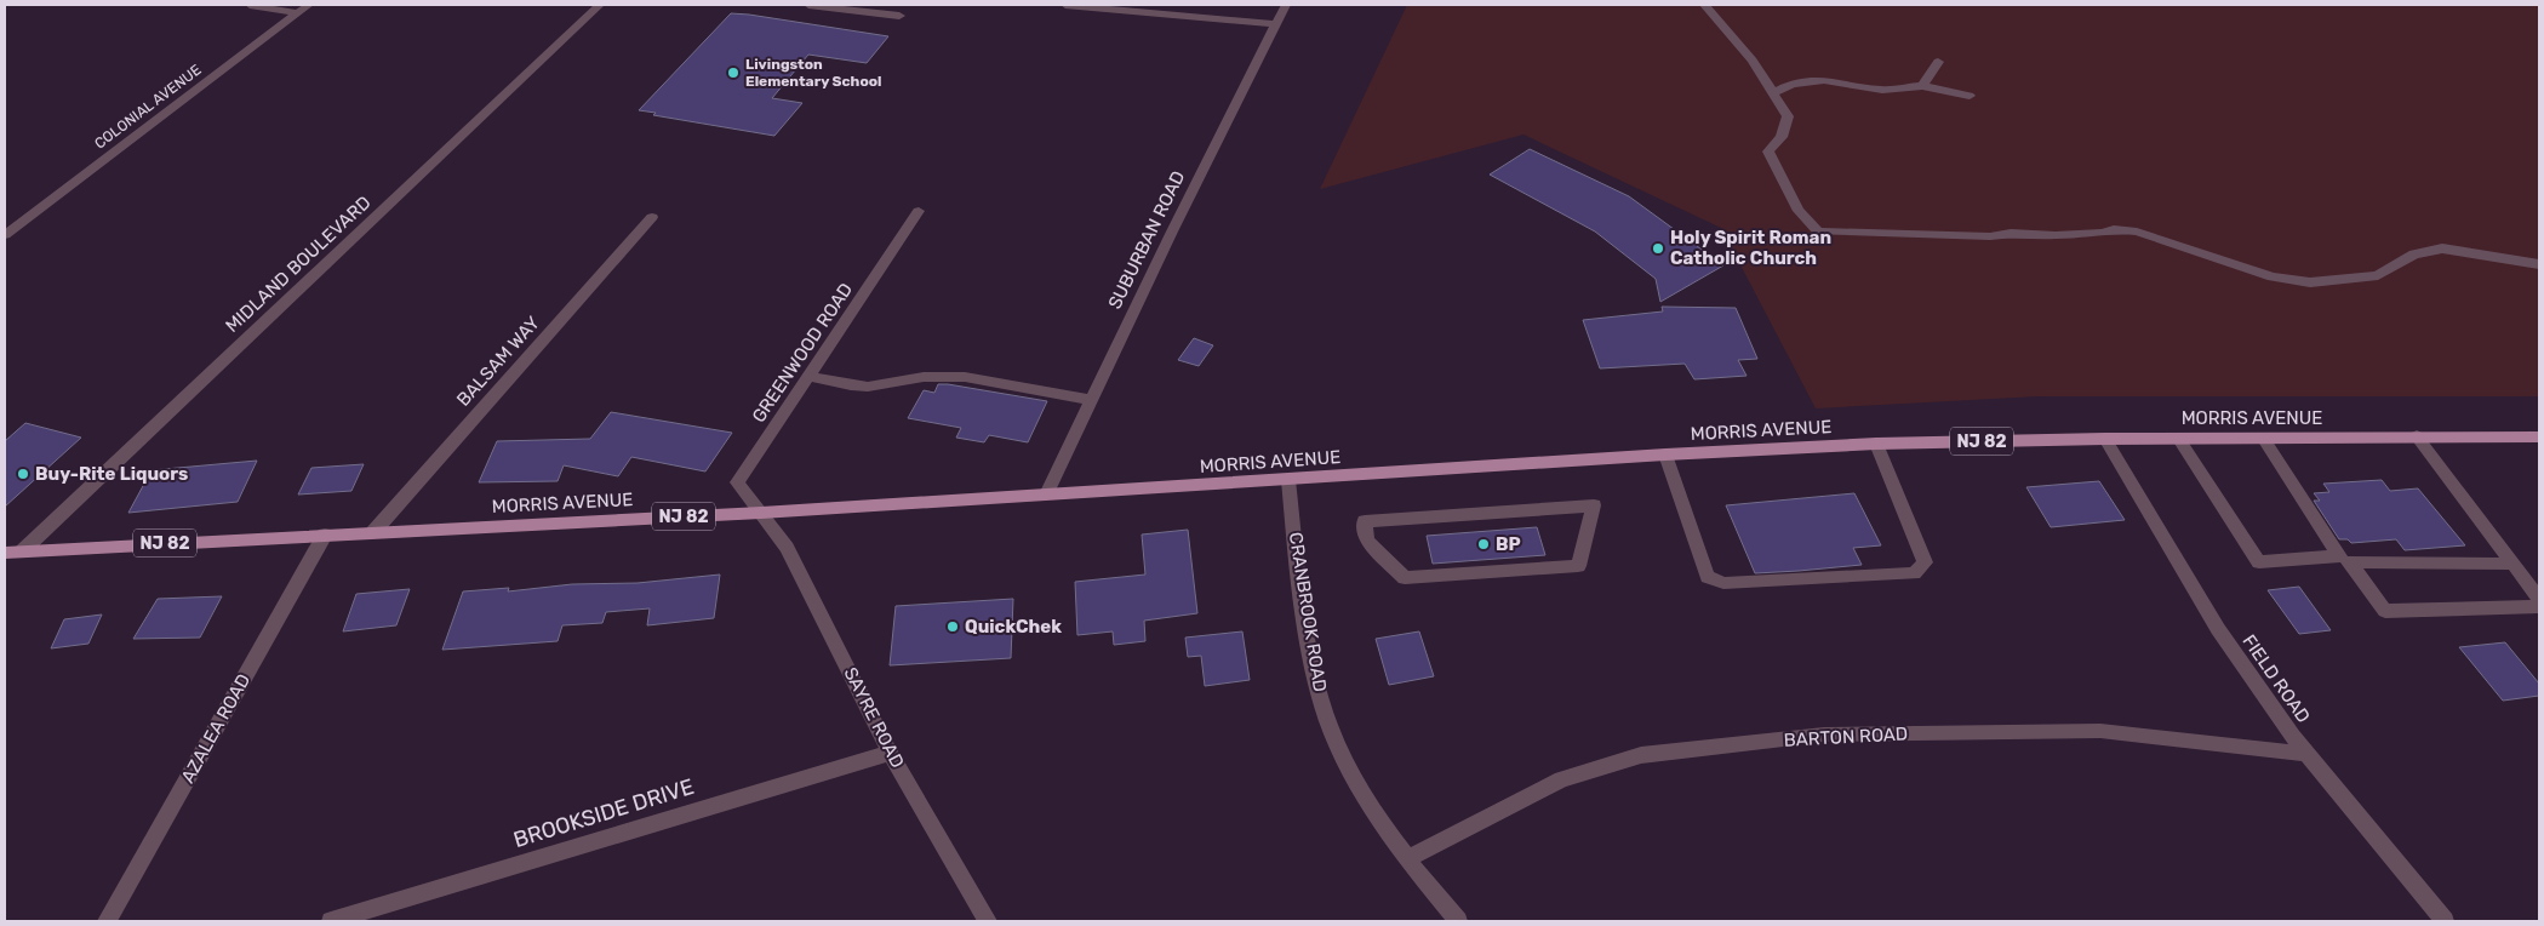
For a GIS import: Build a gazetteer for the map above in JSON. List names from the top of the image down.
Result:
{
  "streets": {
    "main road": ["MORRIS AVENUE", "NJ 82"],
    "street": [
      "COLONIAL AVENUE",
      "SUBURBAN ROAD",
      "MIDLAND BOULEVARD",
      "GREENWOOD ROAD",
      "BALSAM WAY",
      "CRANBROOK ROAD",
      "FIELD ROAD",
      "SAYRE ROAD",
      "AZALEA ROAD",
      "BARTON ROAD",
      "BROOKSIDE DRIVE"
    ]
  },
  "crossings": [
    ["SUBURBAN ROAD", "MORRIS AVENUE"],
    ["MIDLAND BOULEVARD", "MORRIS AVENUE"],
    ["GREENWOOD ROAD", "MORRIS AVENUE"],
    ["GREENWOOD ROAD", "SAYRE ROAD"],
    ["BALSAM WAY", "MORRIS AVENUE"],
    ["MORRIS AVENUE", "CRANBROOK ROAD"],
    ["MORRIS AVENUE", "FIELD ROAD"],
    ["MORRIS AVENUE", "SAYRE ROAD"],
    ["MORRIS AVENUE", "AZALEA ROAD"],
    ["CRANBROOK ROAD", "BARTON ROAD"],
    ["FIELD ROAD", "BARTON ROAD"],
    ["SAYRE ROAD", "BROOKSIDE DRIVE"]
  ],
  "places": [
    "Livingston Elementary School",
    "Holy Spirit Roman Catholic Church",
    "Buy-Rite Liquors",
    "BP",
    "QuickChek"
  ]
}
